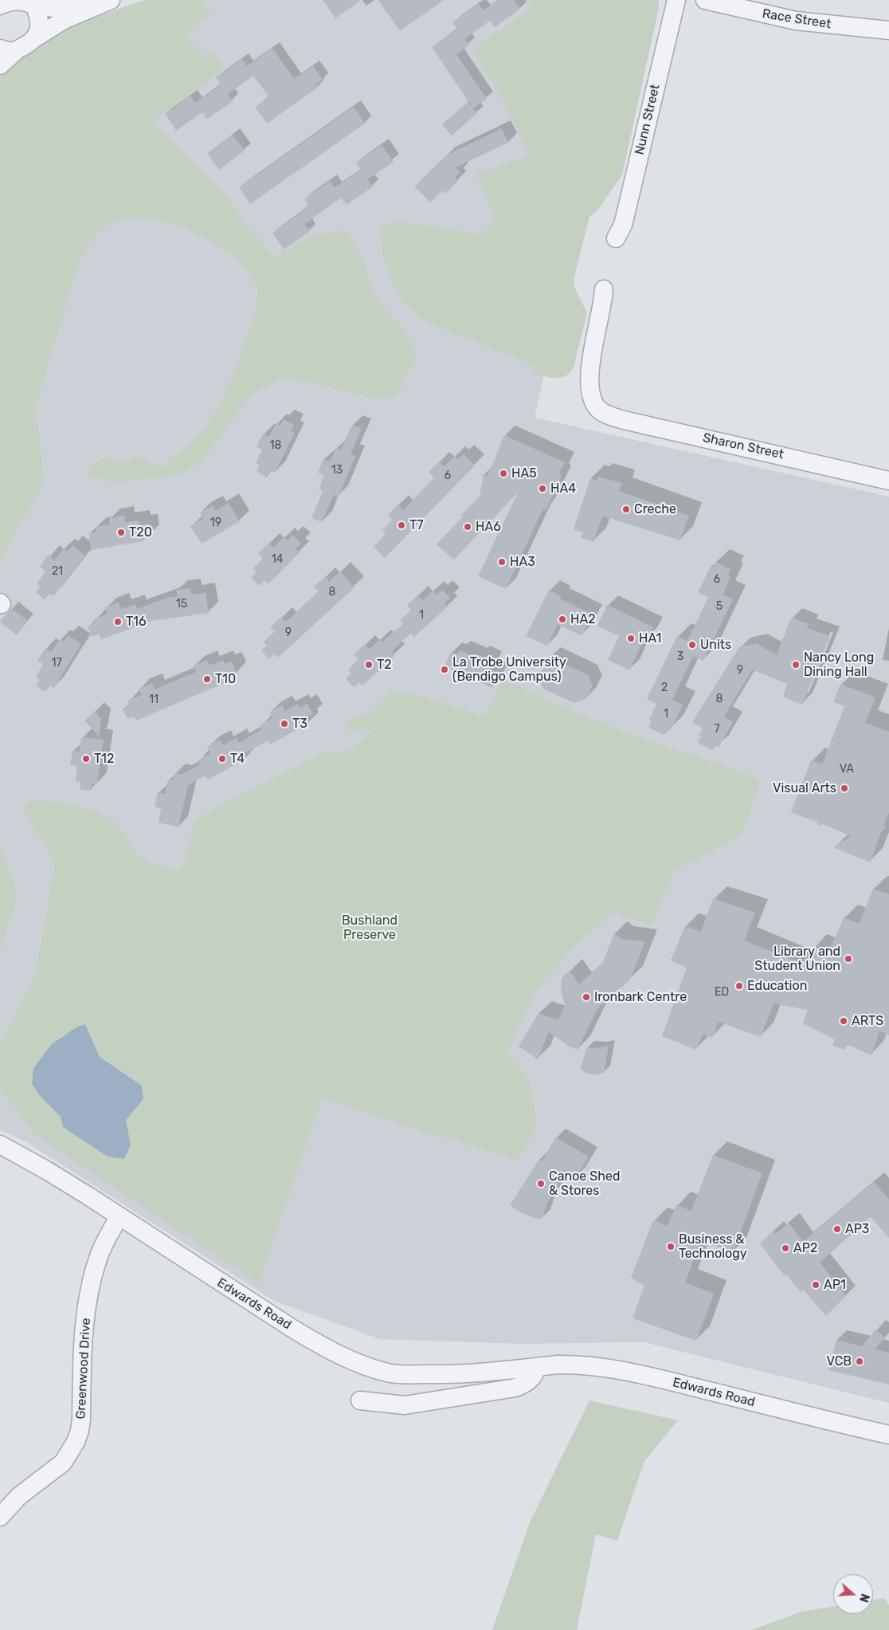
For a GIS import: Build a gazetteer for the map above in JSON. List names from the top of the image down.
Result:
{
  "streets": {
    "street": [
      "Race Street",
      "Nunn Street",
      "Sharon Street",
      "Edwards Road",
      "Greenwood Drive"
    ]
  },
  "crossings": [
    ["Edwards Road", "Greenwood Drive"]
  ],
  "parks": ["Bushland Preserve"],
  "places": [
    "HA5",
    "HA4",
    "Creche",
    "T7",
    "HA6",
    "T20",
    "HA3",
    "HA2",
    "T16",
    "HA1",
    "Units",
    "T2",
    "Nancy Long Dining Hall",
    "La Trobe University (Bendigo Campus)",
    "T10",
    "T3",
    "T12",
    "T4",
    "Visual Arts",
    "Library and Student Union",
    "Education",
    "Ironbark Centre",
    "ARTS",
    "Canoe Shed & Stores",
    "AP3",
    "Business & Technology",
    "AP2",
    "AP1",
    "VCB"
  ],
  "house_numbers": [
    "18",
    "13",
    "6",
    "19",
    "14",
    "21",
    "6",
    "8",
    "15",
    "5",
    "1",
    "9",
    "3",
    "17",
    "9",
    "2",
    "8",
    "11",
    "1",
    "7",
    "VA",
    "ED"
  ],
  "north": "right"
}
